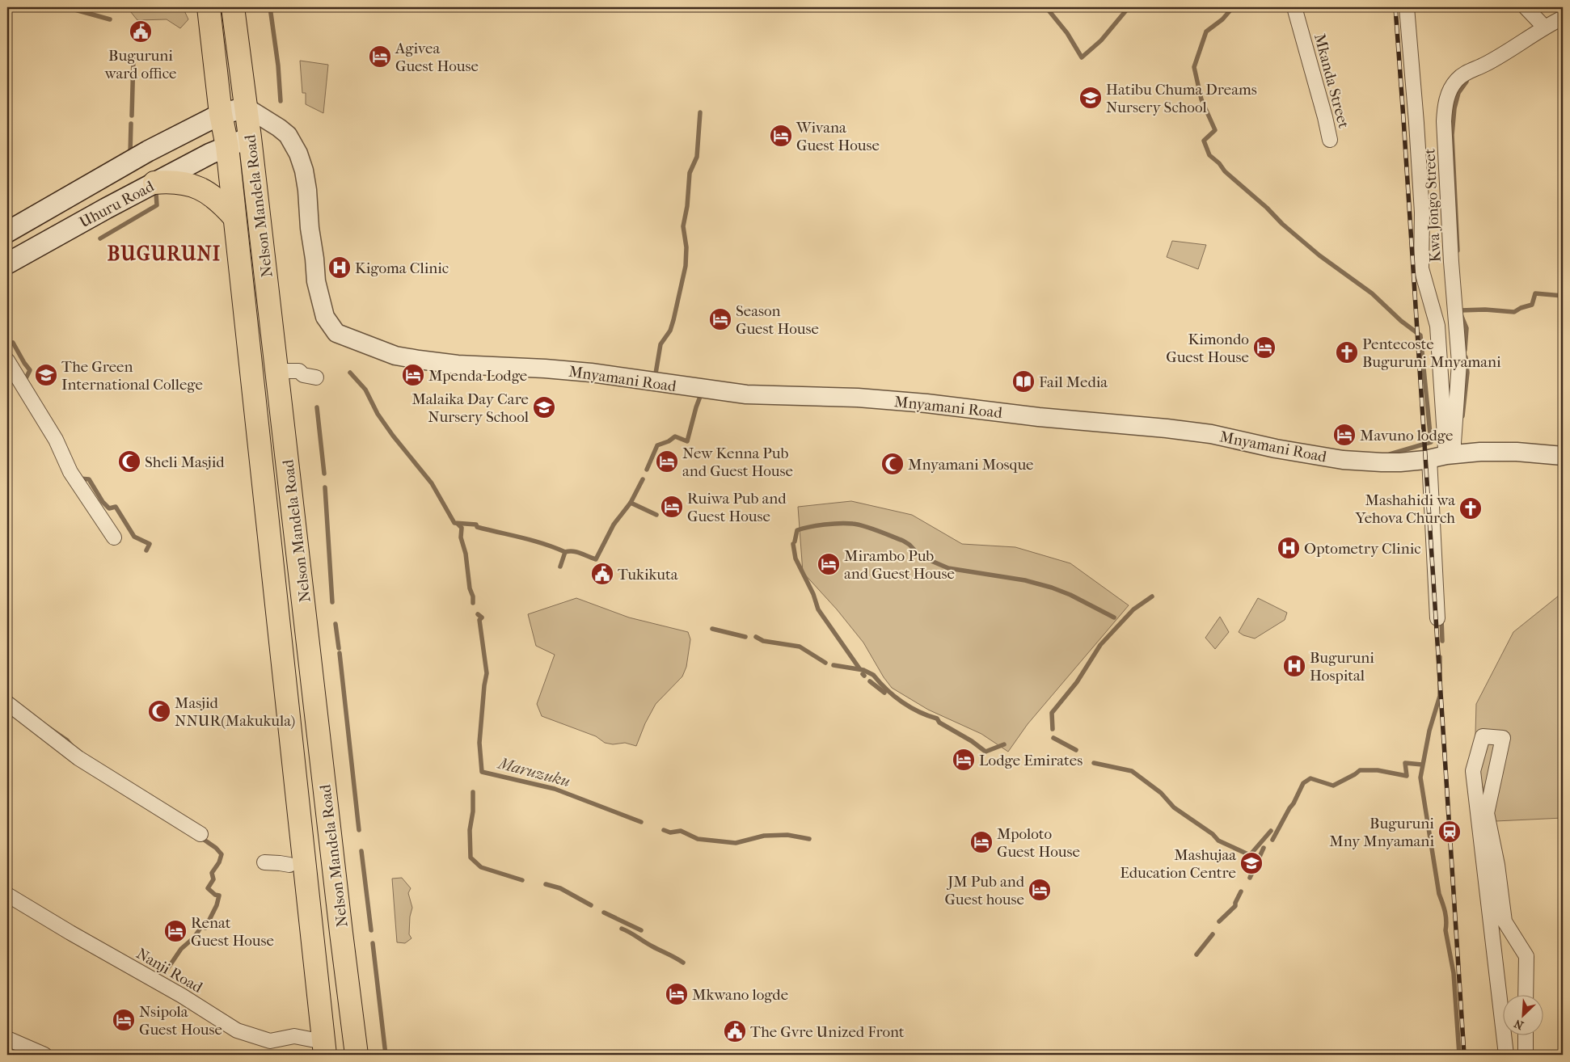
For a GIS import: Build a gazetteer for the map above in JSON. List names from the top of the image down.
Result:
{
  "streets": {
    "main road": ["Uhuru Road", "Nelson Mandela Road"],
    "street": [
      "Mkanda Street",
      "Kwa Jongo Street",
      "Mnyamani Road",
      "Nanji Road"
    ]
  },
  "crossings": [
    ["Uhuru Road", "Nelson Mandela Road"],
    ["Kwa Jongo Street", "Mnyamani Road"],
    ["Nelson Mandela Road", "Nanji Road"]
  ],
  "districts": ["BUGURUNI"],
  "water": ["Maruzuku"],
  "places": {
    "public building": ["Buguruni ward office", "Tukikuta", "The Gvre Unized Front"],
    "hotel": [
      "Agivea Guest House",
      "Wivana Guest House",
      "Season Guest House",
      "Kimondo Guest House",
      "Mpenda Lodge",
      "Mavuno lodge",
      "New Kenna Pub and Guest House",
      "Ruiwa Pub and Guest House",
      "Mirambo Pub and Guest House",
      "Lodge Emirates",
      "Mpoloto Guest House",
      "JM Pub and Guest house",
      "Renat Guest House",
      "Mkwano logde",
      "Nsipola Guest House"
    ],
    "school or university": [
      "Hatibu Chuma Dreams Nursery School",
      "The Green International College",
      "Malaika Day Care Nursery School",
      "Mashujaa Education Centre"
    ],
    "hospital": ["Kigoma Clinic", "Optometry Clinic", "Buguruni Hospital"],
    "church": ["Pentecoste Buguruni Mnyamani", "Mashahidi wa Yehova Church"],
    "library": ["Fail Media"],
    "mosque": ["Sheli Masjid", "Mnyamani Mosque", "Masjid NNUR(Makukula)"],
    "station": ["Buguruni Mny Mnyamani"]
  },
  "north": "bottom left"
}
